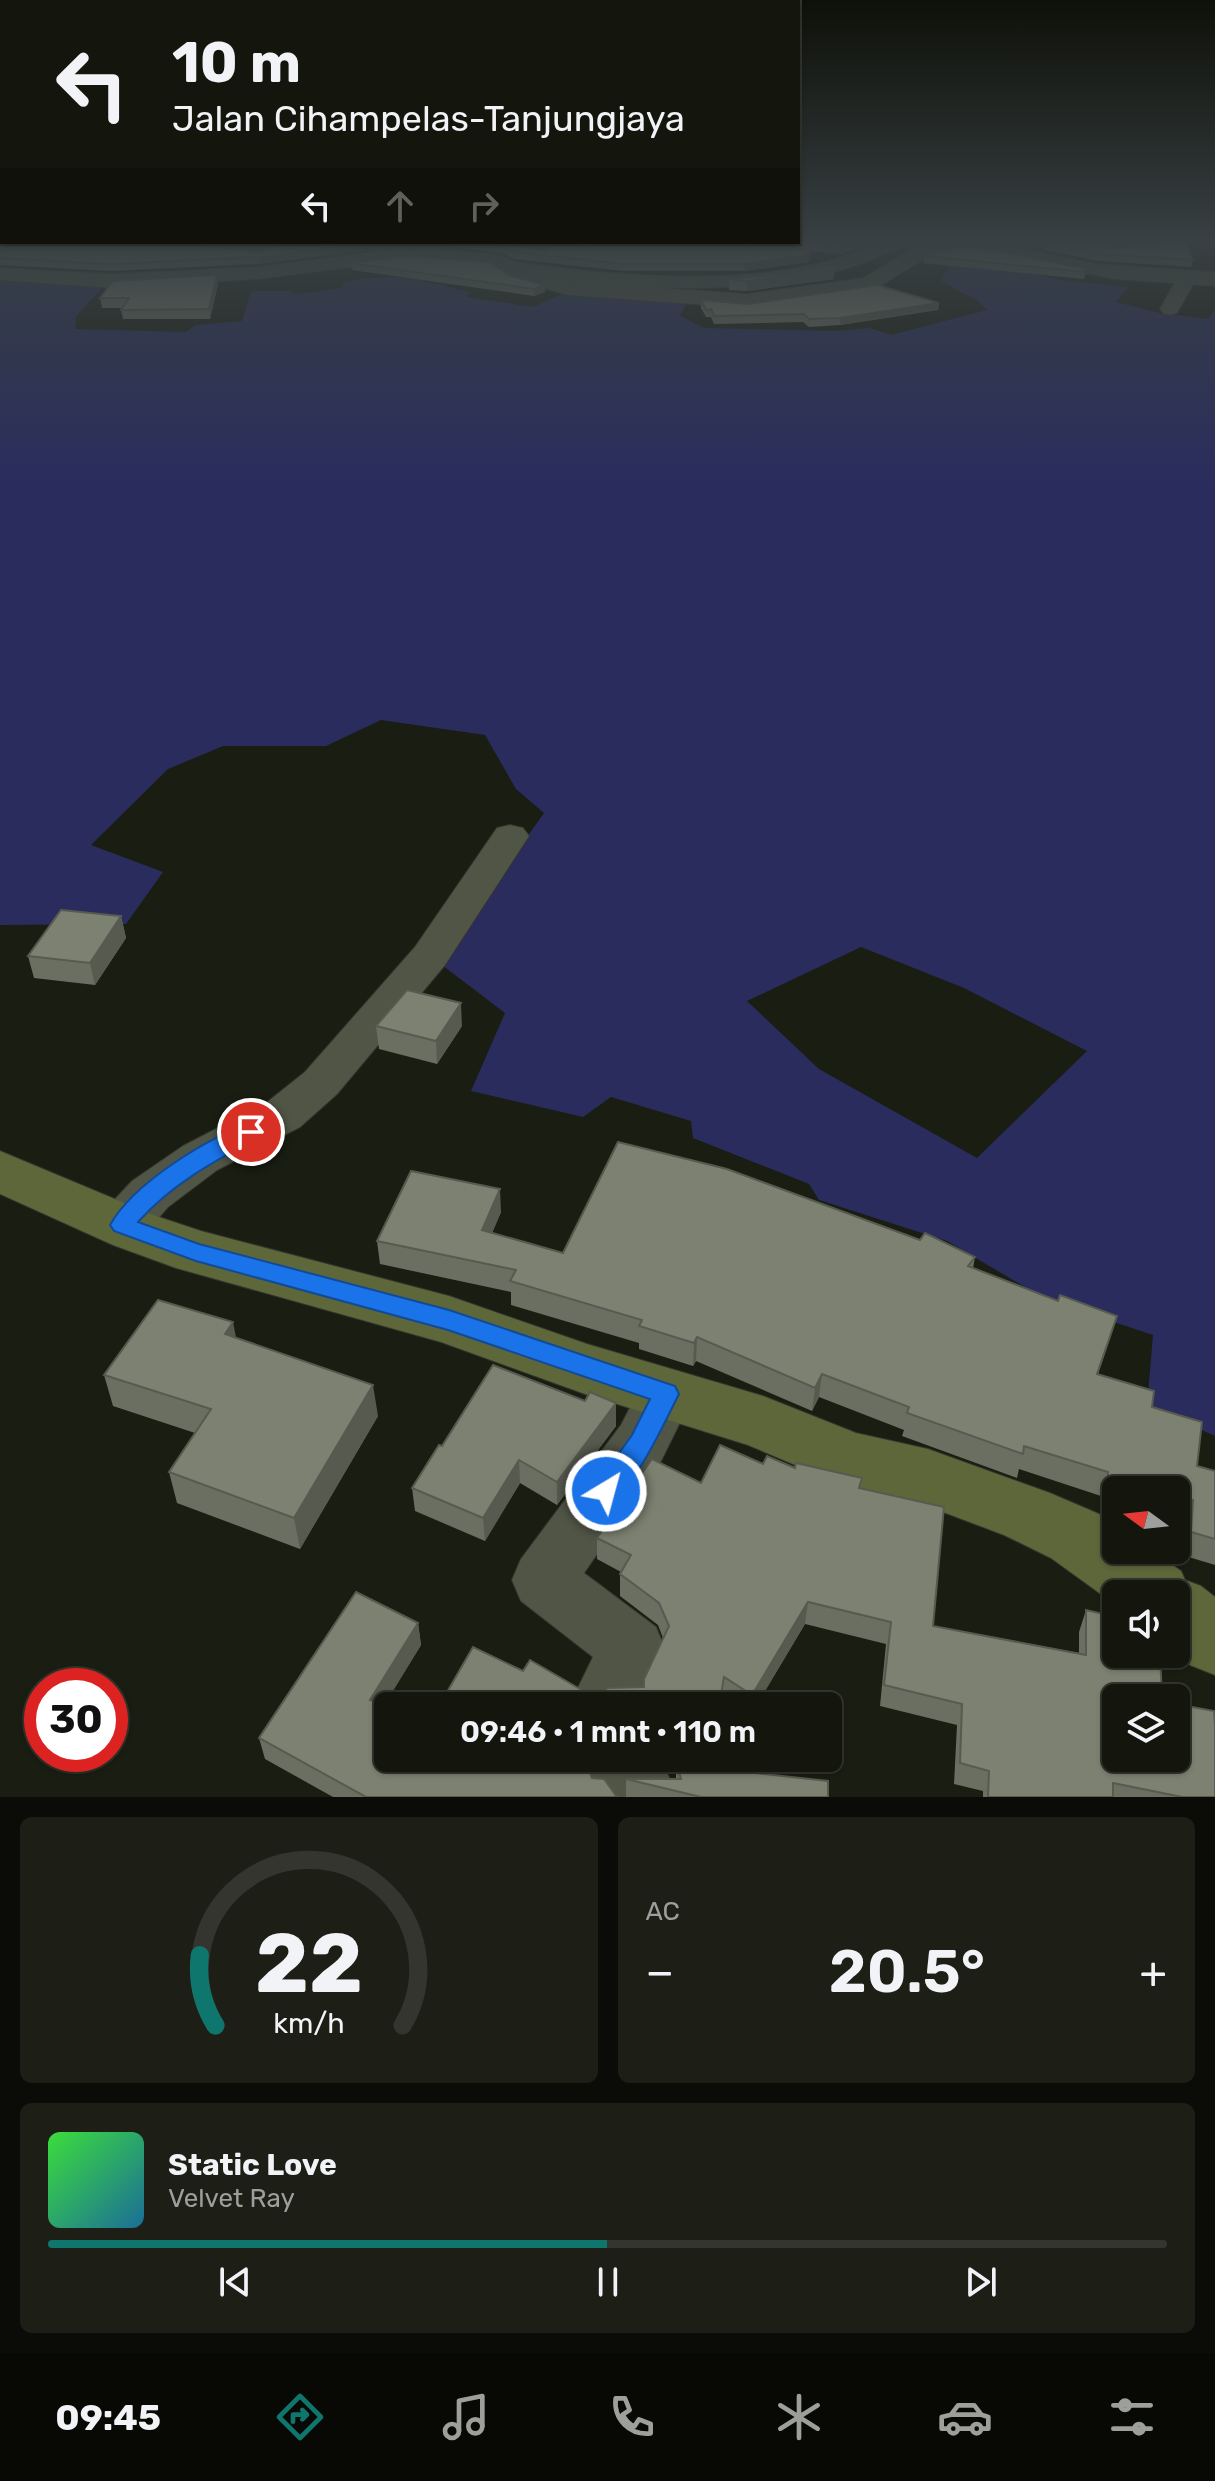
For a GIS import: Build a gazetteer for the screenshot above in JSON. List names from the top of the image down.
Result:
{
  "north": "left",
  "page": {
    "turn": ["10 m", "Jalan Cihampelas-Tanjungjaya"],
    "limit": "30",
    "trip": "09:46 · 1 mnt · 110 m",
    "tile": "AC",
    "heat": ["−", "20.5°", "+"],
    "song": ["Static Love", "Velvet Ray"],
    "tabs": "09:45",
    "gauge": ["22", "km/h"]
  }
}
